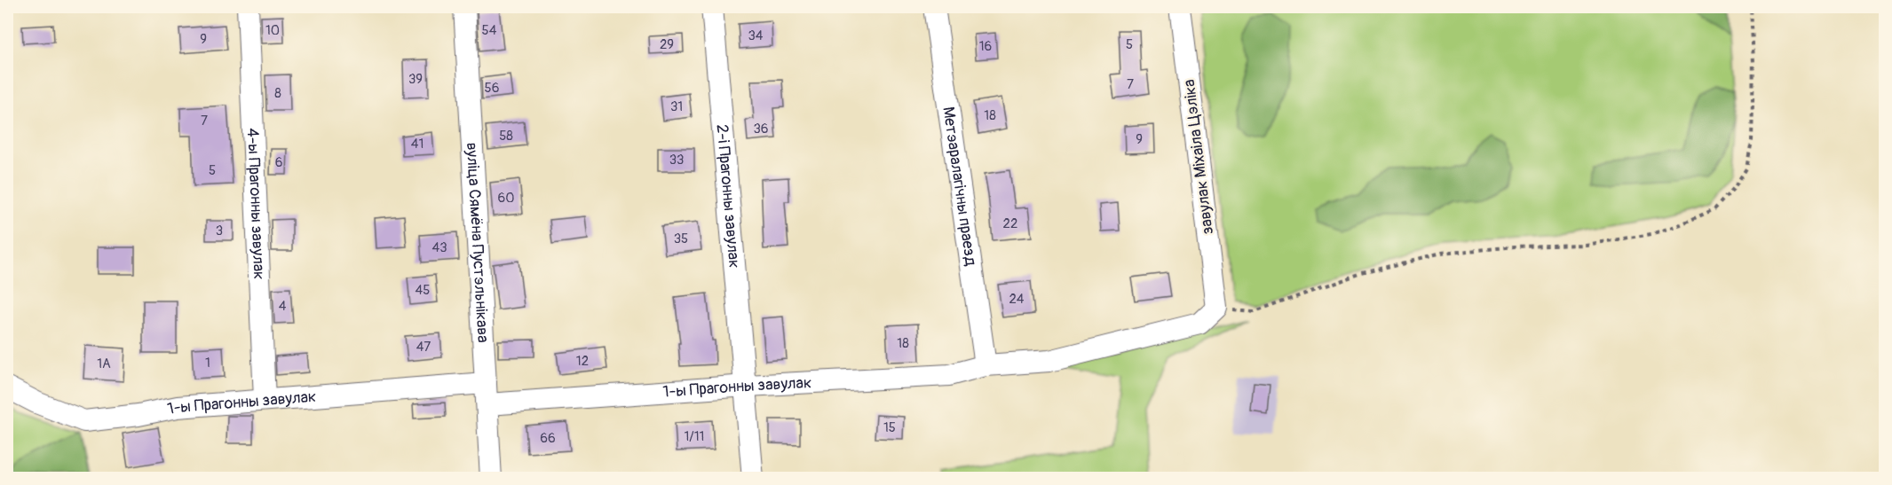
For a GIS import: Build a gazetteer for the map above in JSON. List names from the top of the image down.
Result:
{
  "streets": {
    "street": [
      "завулак Міхаіла Цэліка",
      "Метэаралагічны праезд",
      "2-і Прагонны завулак",
      "4-ы Прагонны завулак",
      "вуліца Сямёна Пустэльнікава",
      "1-ы Прагонны завулак"
    ]
  },
  "crossings": [
    ["завулак Міхаіла Цэліка", "1-ы Прагонны завулак"],
    ["Метэаралагічны праезд", "1-ы Прагонны завулак"],
    ["2-і Прагонны завулак", "1-ы Прагонны завулак"],
    ["4-ы Прагонны завулак", "1-ы Прагонны завулак"],
    ["вуліца Сямёна Пустэльнікава", "1-ы Прагонны завулак"]
  ],
  "house_numbers": [
    "10",
    "54",
    "34",
    "9",
    "29",
    "5",
    "16",
    "39",
    "7",
    "56",
    "8",
    "31",
    "18",
    "7",
    "36",
    "58",
    "9",
    "41",
    "33",
    "6",
    "5",
    "60",
    "22",
    "3",
    "35",
    "43",
    "45",
    "24",
    "4",
    "18",
    "47",
    "12",
    "1",
    "1А",
    "15",
    "1/11",
    "66"
  ]
}
